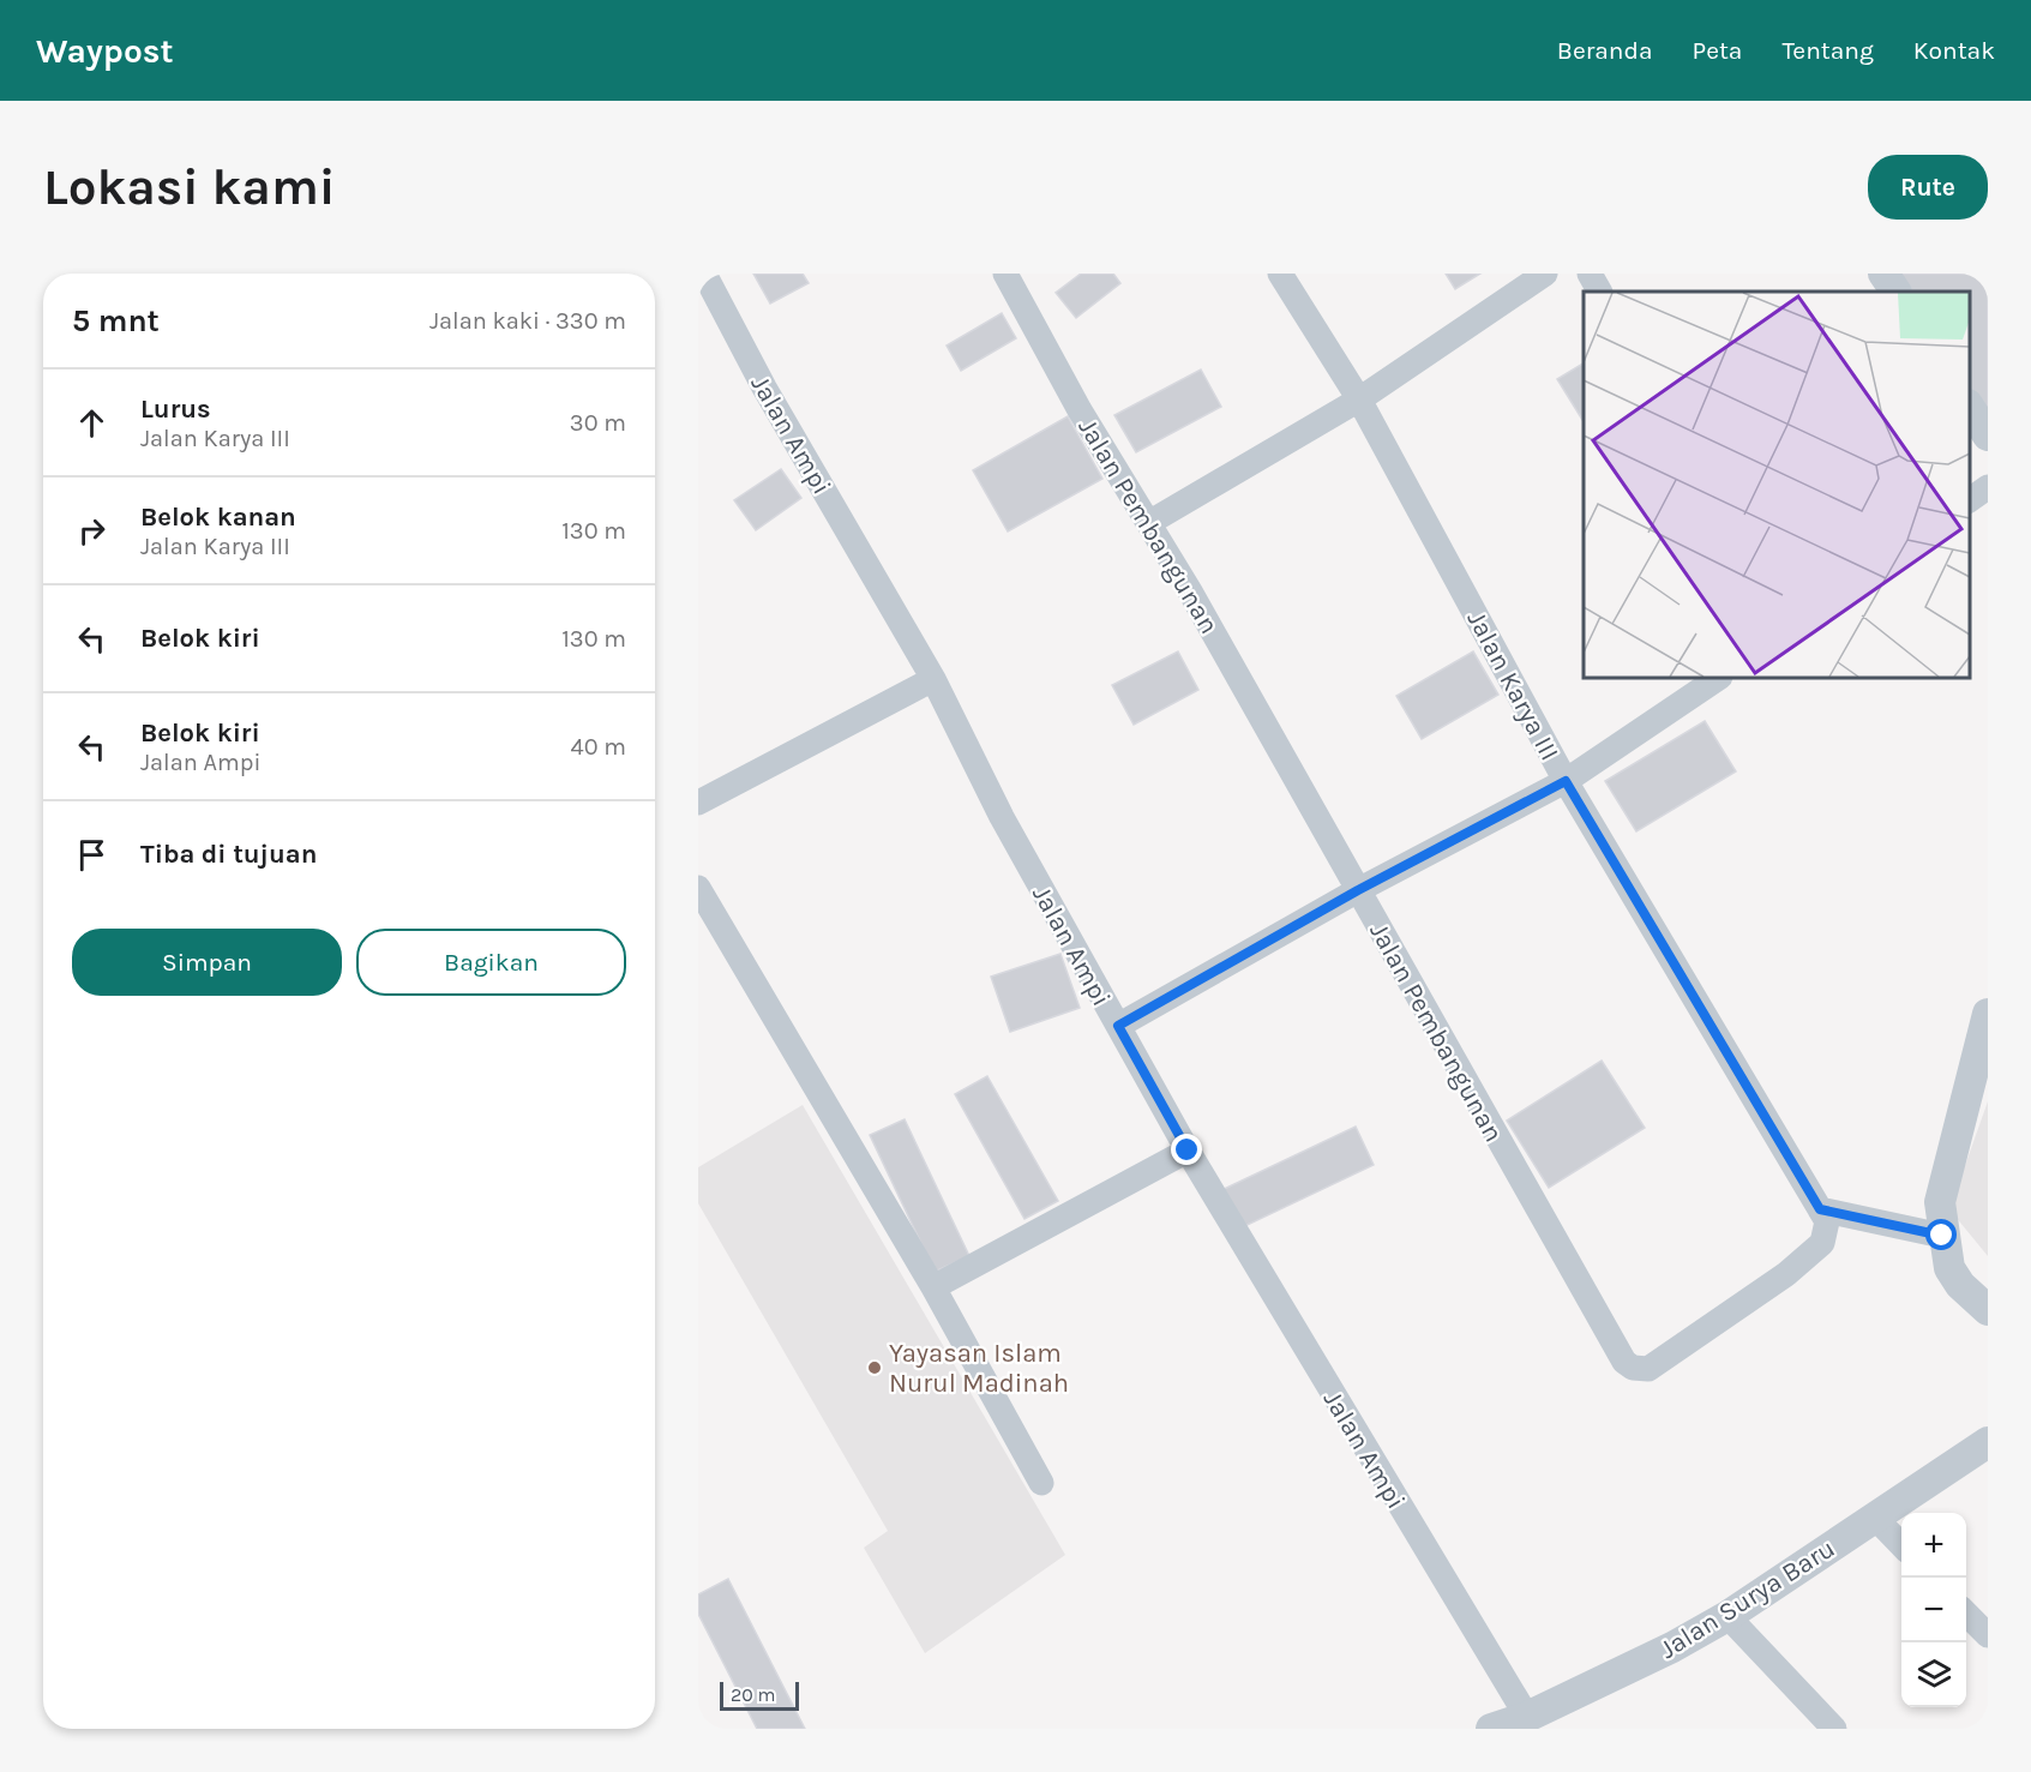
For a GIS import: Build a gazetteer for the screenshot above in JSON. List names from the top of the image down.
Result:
{
  "streets": {
    "street": [
      "Jalan Ampi",
      "Jalan Pembangunan",
      "Jalan Karya III",
      "Jalan Surya Baru"
    ]
  },
  "crossings": [
    ["Jalan Ampi", "Jalan Surya Baru"],
    ["Jalan Pembangunan", "Jalan Karya III"]
  ],
  "places": ["Yayasan Islam Nurul Madinah"],
  "scale_bar": "20 m",
  "page": {
    "header": "Waypost",
    "nav": [
      "Beranda",
      "Peta",
      "Tentang",
      "Kontak"
    ],
    "buttons": [
      "Rute",
      ["Simpan", "Bagikan"]
    ],
    "title": "Lokasi kami",
    "heading": ["5 mnt", "Jalan kaki · 330 m"],
    "list": [
      ["Lurus", "Jalan Karya III", "30 m"],
      ["Belok kanan", "Jalan Karya III", "130 m"],
      ["Belok kiri", "130 m"],
      ["Belok kiri", "Jalan Ampi", "40 m"],
      "Tiba di tujuan"
    ],
    "map_buttons": ["+", "−"],
    "scale": "20 m"
  }
}
